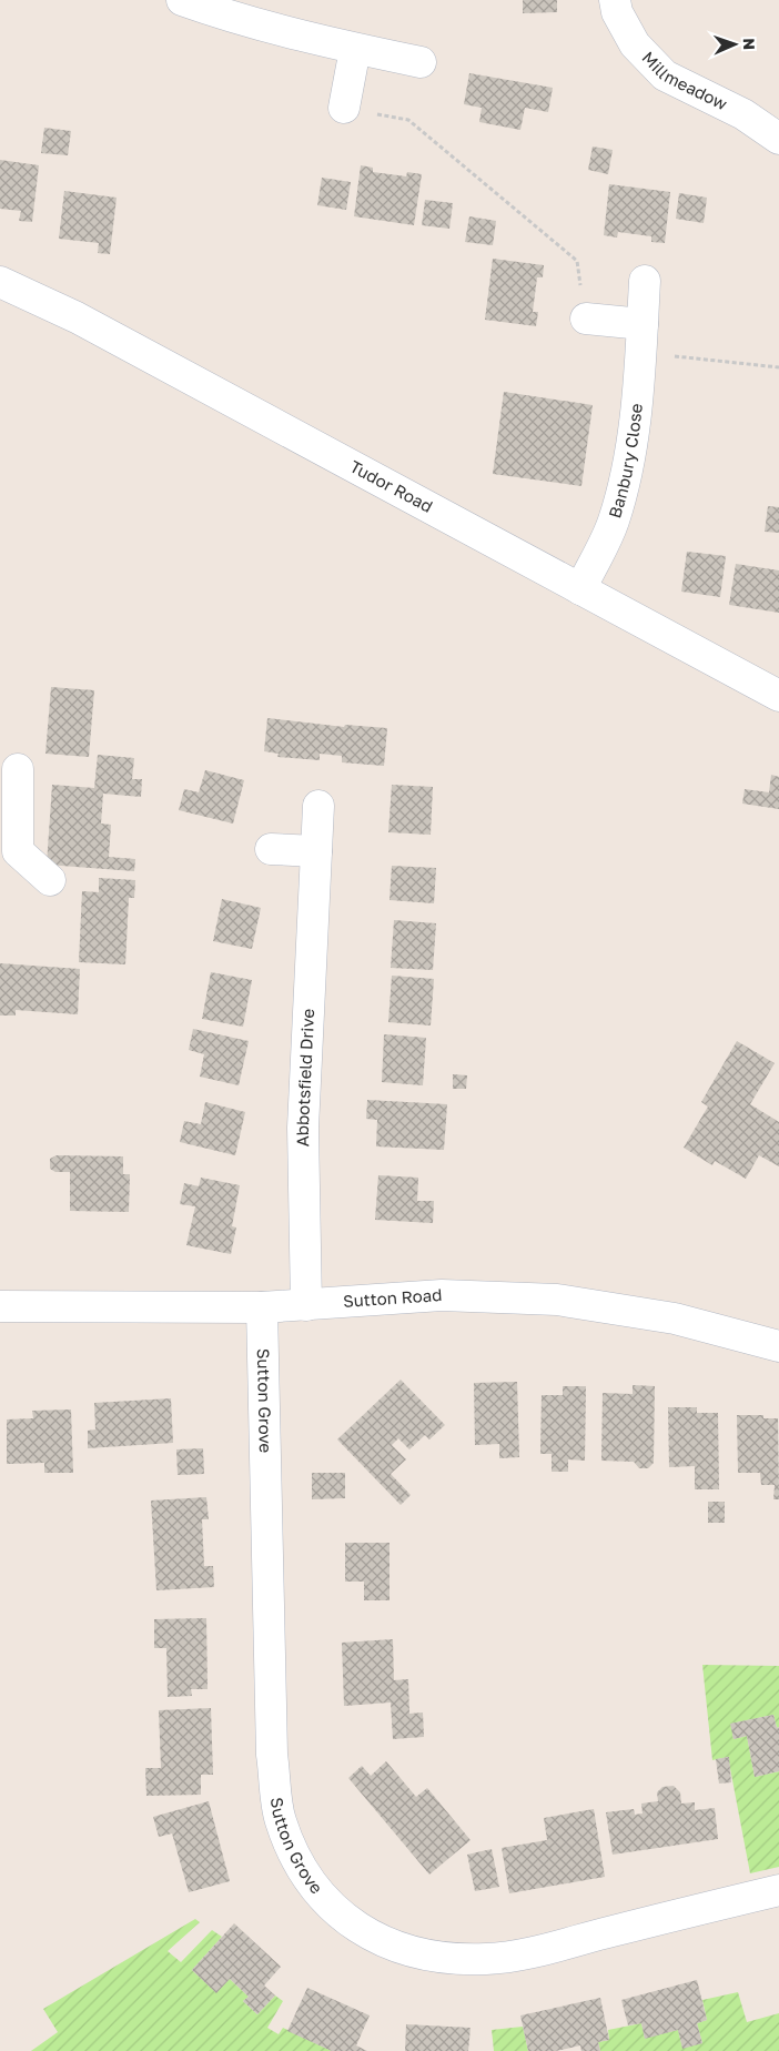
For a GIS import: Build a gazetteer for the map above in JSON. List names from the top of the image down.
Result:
{
  "streets": {
    "street": [
      "Millmeadow",
      "Banbury Close",
      "Tudor Road",
      "Abbotsfield Drive",
      "Sutton Road",
      "Sutton Grove"
    ]
  },
  "crossings": [
    ["Banbury Close", "Tudor Road"],
    ["Abbotsfield Drive", "Sutton Road"],
    ["Sutton Road", "Sutton Grove"]
  ],
  "north": "right"
}
